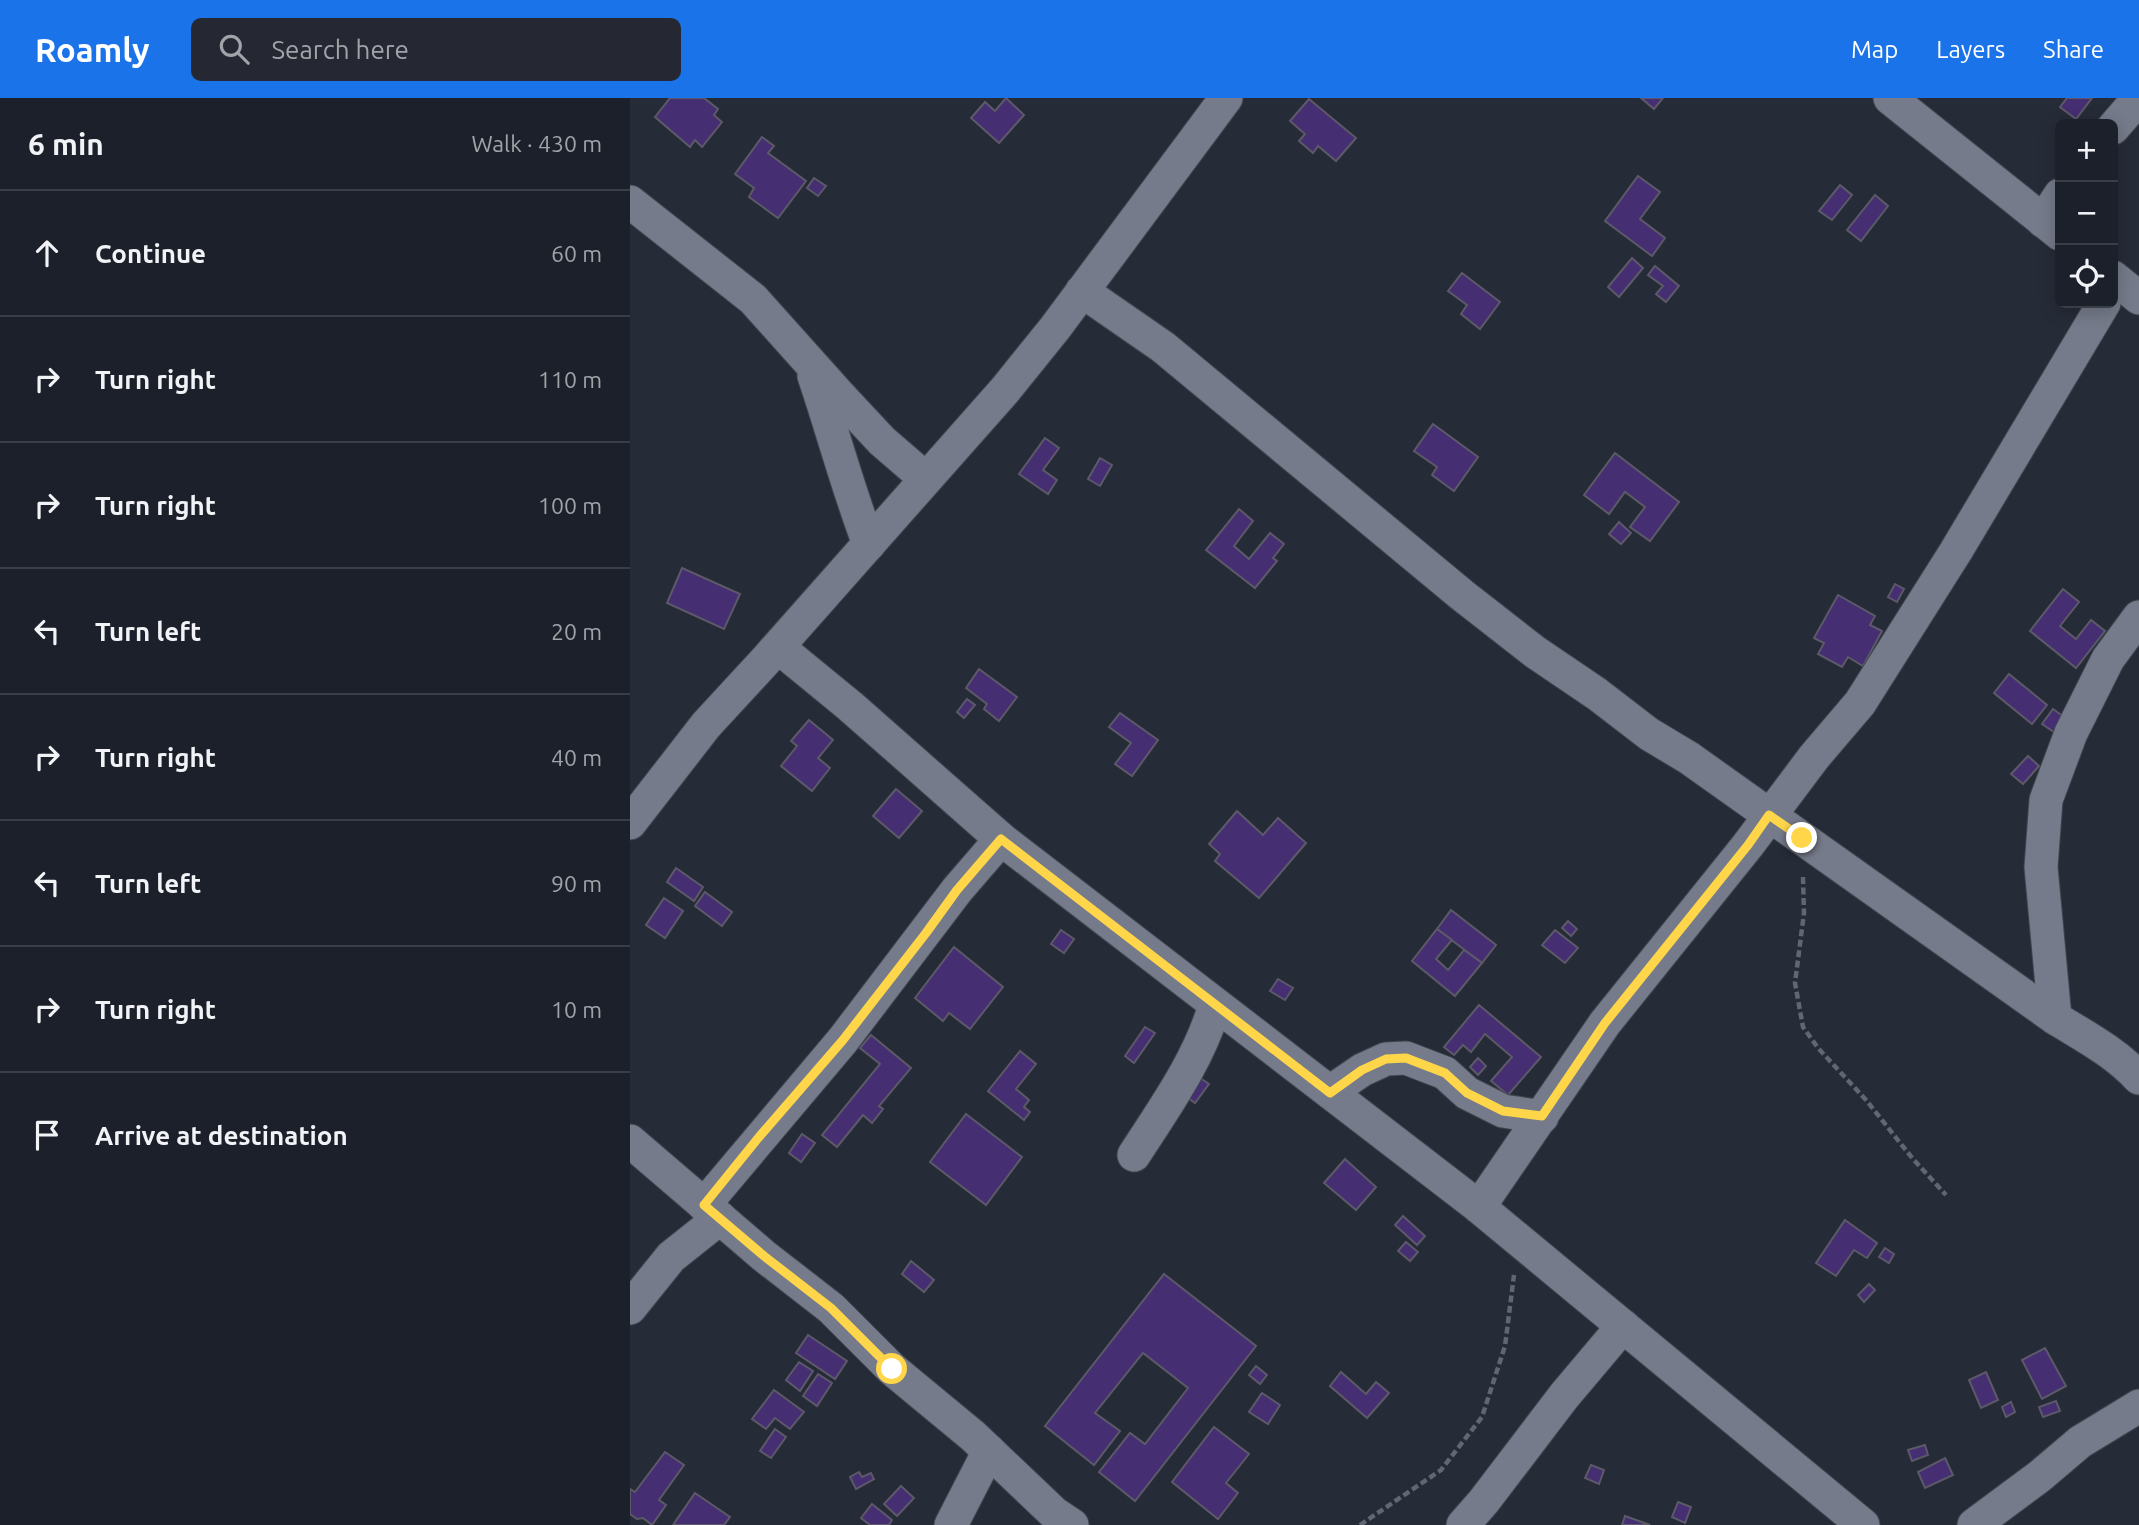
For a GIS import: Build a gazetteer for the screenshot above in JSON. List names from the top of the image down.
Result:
{
  "page": {
    "header": "Roamly",
    "search": "Search here",
    "nav": ["Map", "Layers", "Share"],
    "heading": ["6 min", "Walk · 430 m"],
    "map_buttons": ["+", "−"],
    "list": [
      ["Continue", "60 m"],
      ["Turn right", "110 m"],
      ["Turn right", "100 m"],
      ["Turn left", "20 m"],
      ["Turn right", "40 m"],
      ["Turn left", "90 m"],
      ["Turn right", "10 m"],
      "Arrive at destination"
    ]
  }
}
